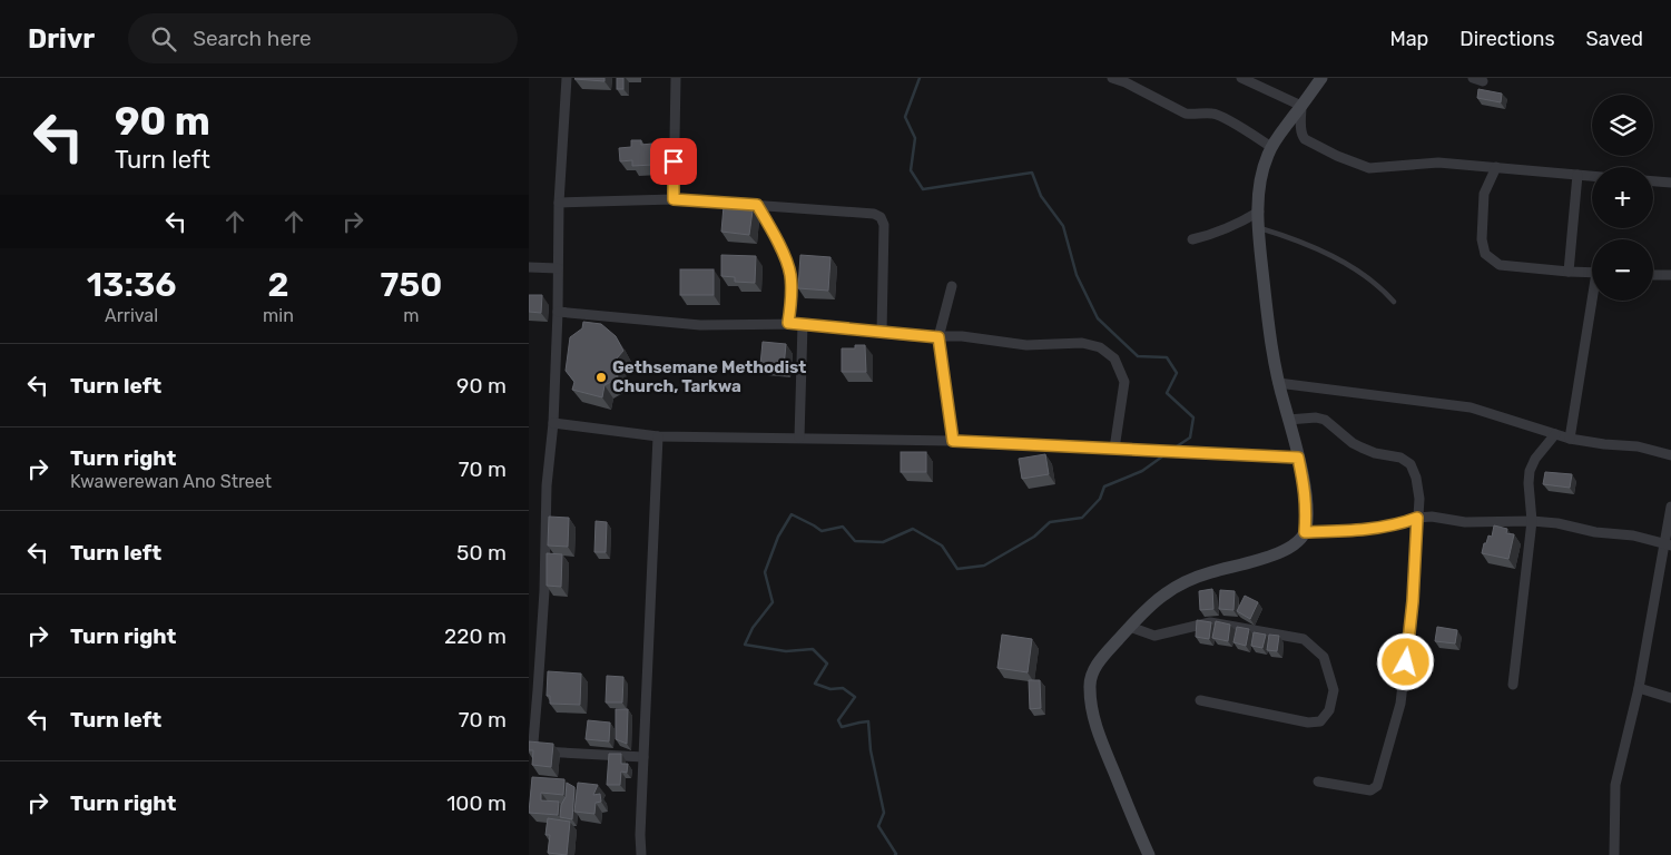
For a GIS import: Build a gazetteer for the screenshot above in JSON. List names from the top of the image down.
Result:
{
  "places": ["Gethsemane Methodist Church, Tarkwa"],
  "page": {
    "header": "Drivr",
    "search": "Search here",
    "nav": ["Map", "Directions", "Saved"],
    "turn": ["90 m", "Turn left"],
    "map_buttons": ["+", "−"],
    "eta": [
      "13:36",
      "Arrival",
      "2",
      "min",
      "750",
      "m"
    ],
    "list": [
      {
        "name": "Turn left",
        "value": "90 m"
      },
      {
        "name": "Turn right",
        "note": "Kwawerewan Ano Street",
        "value": "70 m"
      },
      {
        "name": "Turn left",
        "value": "50 m"
      },
      {
        "name": "Turn right",
        "value": "220 m"
      },
      {
        "name": "Turn left",
        "value": "70 m"
      },
      {
        "name": "Turn right",
        "value": "100 m"
      }
    ]
  }
}
